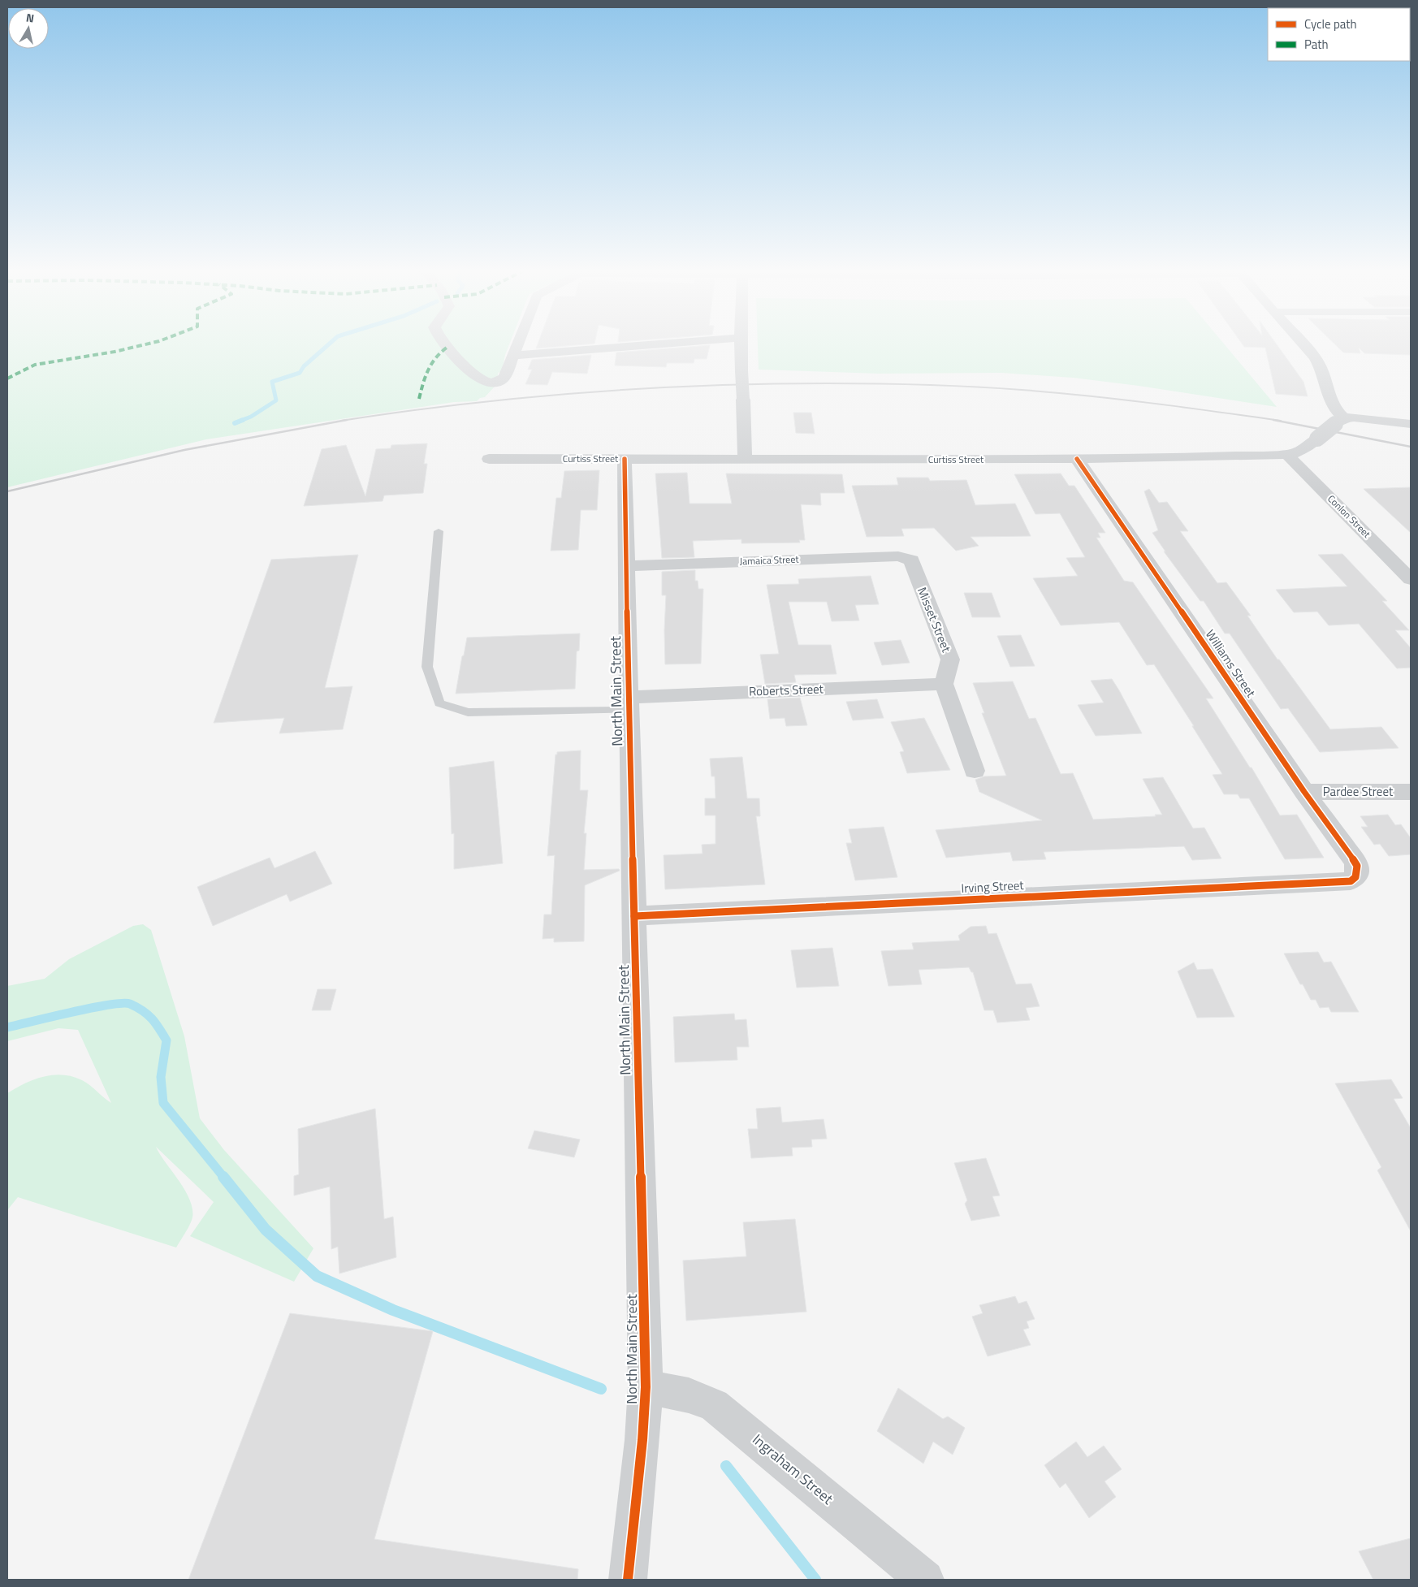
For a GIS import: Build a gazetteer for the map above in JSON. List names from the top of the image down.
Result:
{
  "streets": {
    "street": [
      "Curtiss Street",
      "Conlon Street",
      "Jamaica Street",
      "Misset Street",
      "Williams Street",
      "Roberts Street",
      "North Main Street",
      "Pardee Street",
      "Irving Street",
      "Ingraham Street"
    ]
  },
  "crossings": [
    ["Curtiss Street", "Conlon Street"],
    ["Curtiss Street", "Williams Street"],
    ["Curtiss Street", "North Main Street"],
    ["Jamaica Street", "Misset Street"],
    ["Jamaica Street", "North Main Street"],
    ["Misset Street", "Roberts Street"],
    ["Williams Street", "Pardee Street"],
    ["Williams Street", "Irving Street"],
    ["Roberts Street", "North Main Street"],
    ["North Main Street", "Irving Street"],
    ["North Main Street", "Ingraham Street"]
  ],
  "legend": ["Cycle path", "Path"],
  "north": "top"
}
